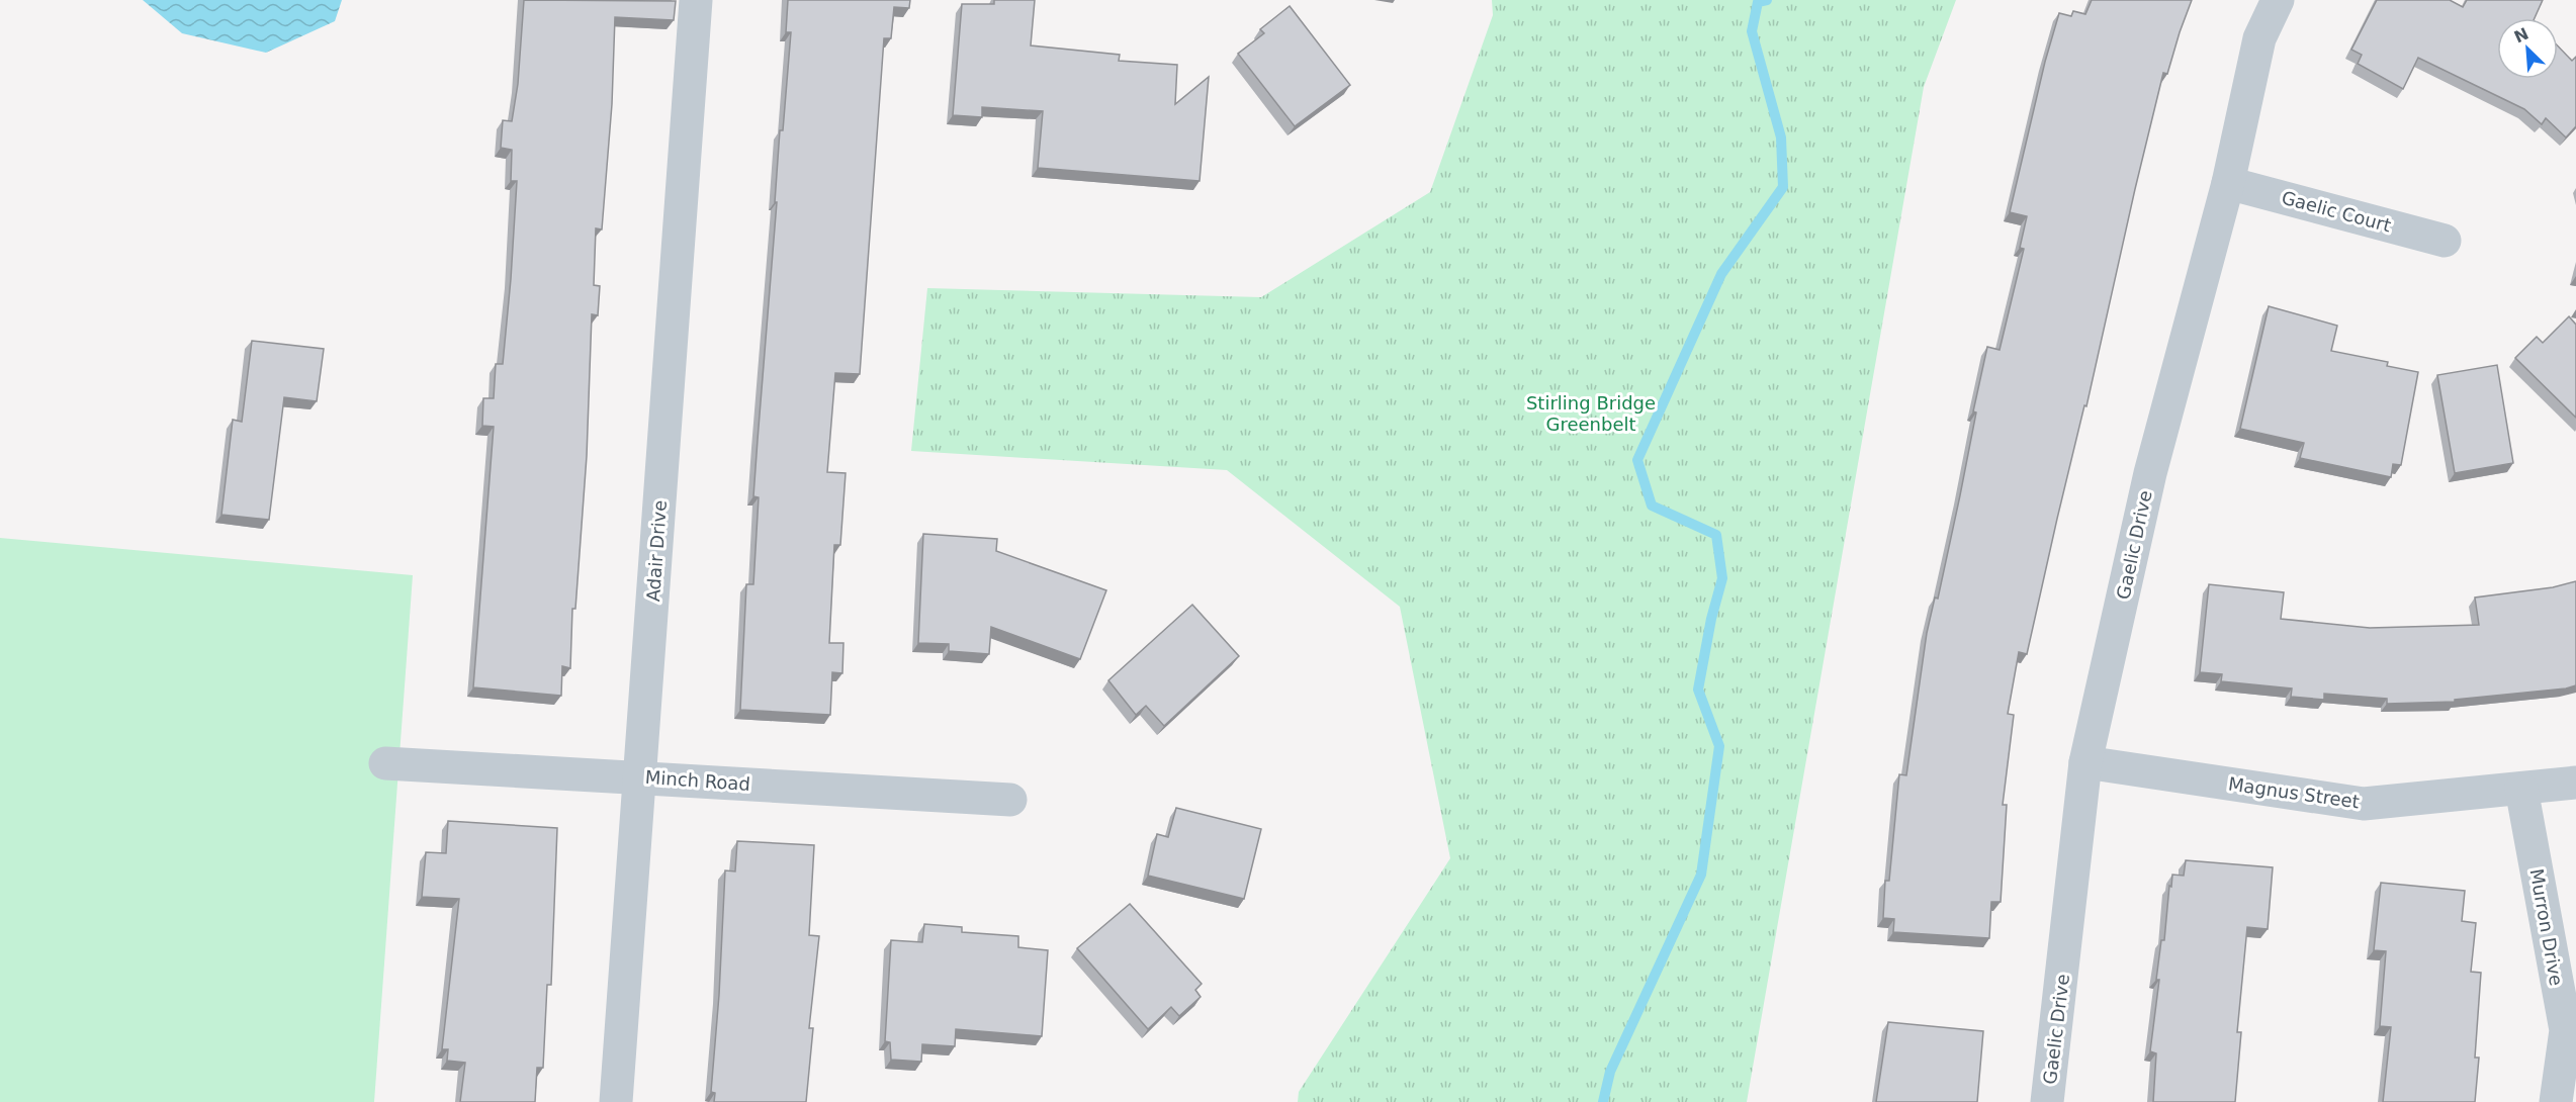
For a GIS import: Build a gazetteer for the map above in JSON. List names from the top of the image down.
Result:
{
  "streets": {
    "street": [
      "Gaelic Court",
      "Gaelic Drive",
      "Adair Drive",
      "Minch Road",
      "Magnus Street",
      "Murron Drive"
    ]
  },
  "crossings": [
    ["Gaelic Court", "Gaelic Drive"],
    ["Gaelic Drive", "Magnus Street"],
    ["Adair Drive", "Minch Road"],
    ["Magnus Street", "Murron Drive"]
  ],
  "parks": ["Stirling Bridge Greenbelt"],
  "north": "top left"
}
